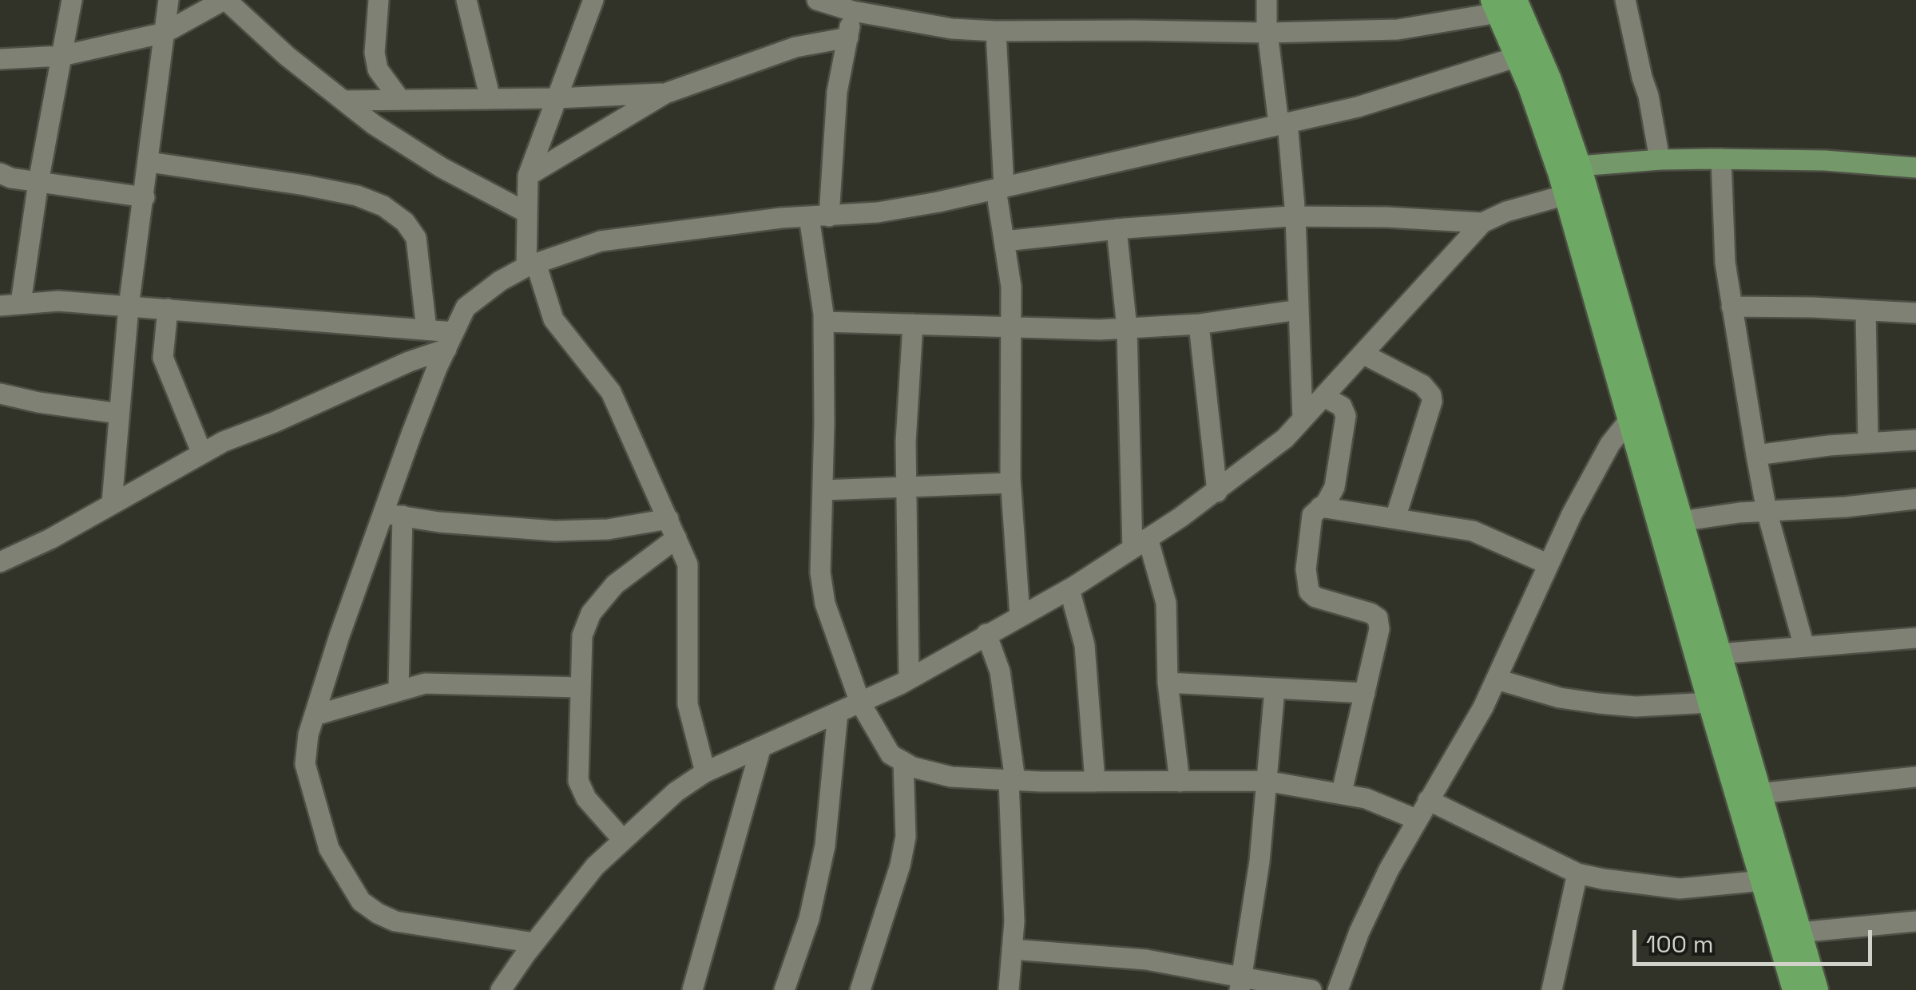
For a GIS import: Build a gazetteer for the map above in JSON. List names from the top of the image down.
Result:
{
  "scale_bar": "100 m"
}
